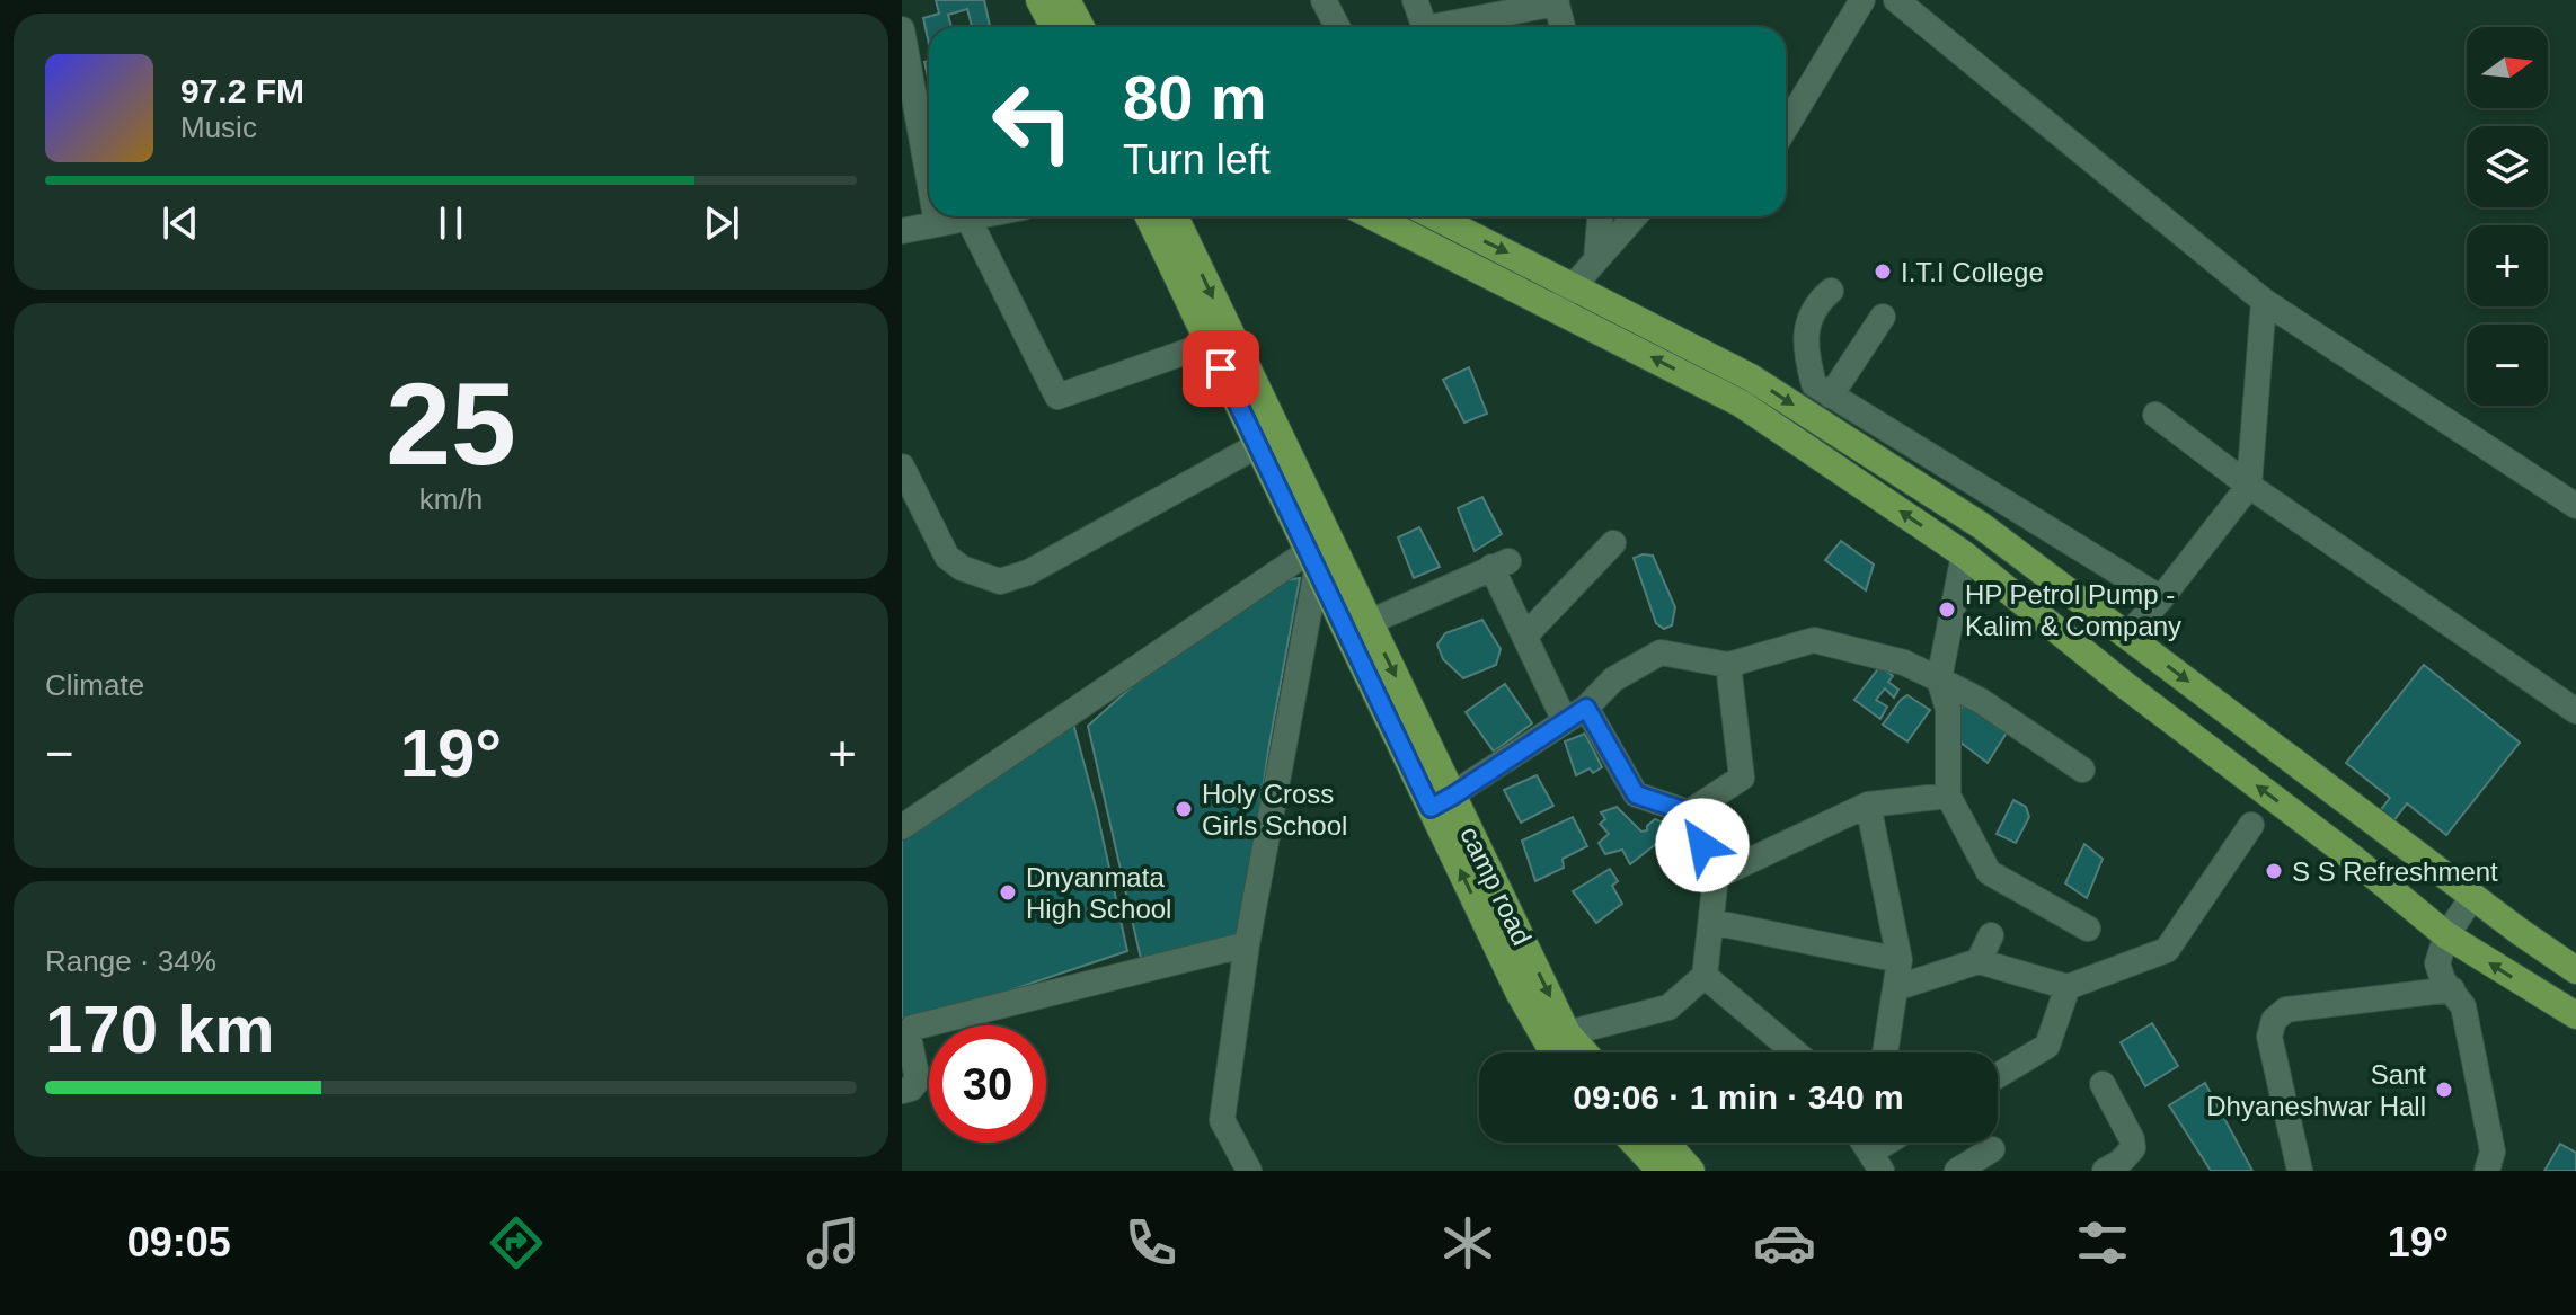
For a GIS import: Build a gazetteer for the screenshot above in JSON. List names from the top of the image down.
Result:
{
  "streets": {
    "main road": ["camp road"]
  },
  "places": [
    "I.T.I College",
    "HP Petrol Pump - Kalim & Company",
    "Holy Cross Girls School",
    "S S Refreshment",
    "Dnyanmata High School",
    "Sant Dhyaneshwar Hall"
  ],
  "north": "right",
  "page": {
    "map_buttons": ["+", "−"],
    "turn": ["80 m", "Turn left"],
    "song": ["97.2 FM", "Music"],
    "tile": [
      ["25", "km/h"],
      "Climate",
      ["Range · 34%", "170 km"]
    ],
    "heat": ["−", "19°", "+"],
    "limit": "30",
    "trip": "09:06 · 1 min · 340 m",
    "tabs": ["09:05", "19°"]
  }
}
